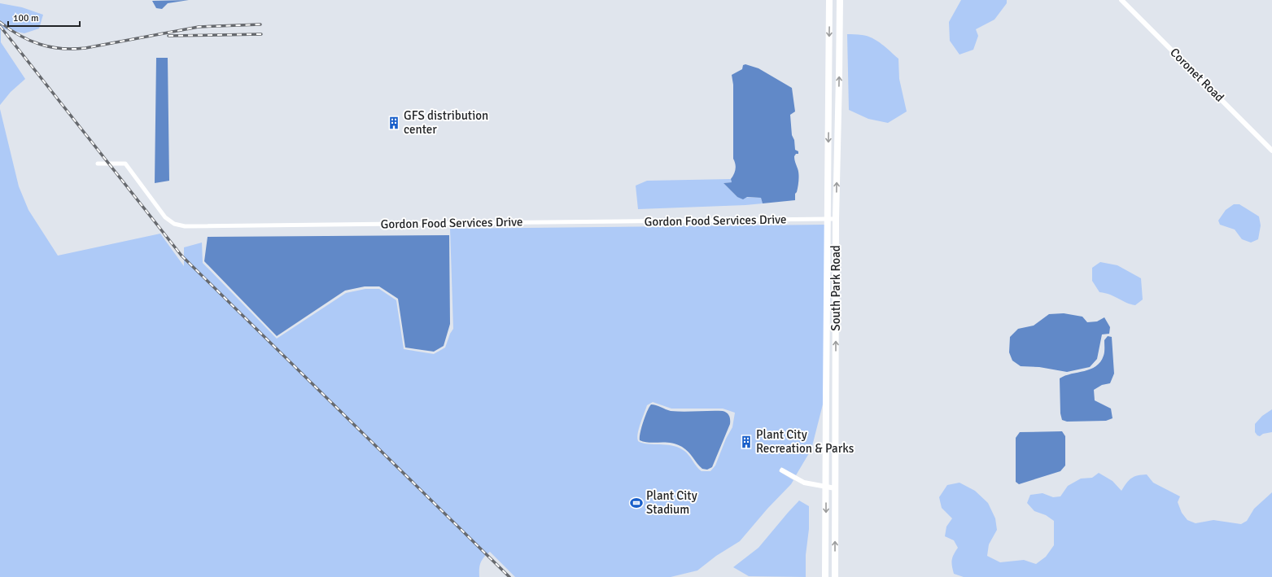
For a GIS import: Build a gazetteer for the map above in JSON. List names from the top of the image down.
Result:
{
  "streets": {
    "main road": ["South Park Road"],
    "street": ["Coronet Road", "Gordon Food Services Drive"]
  },
  "crossings": [
    ["Gordon Food Services Drive", "South Park Road"]
  ],
  "places": {
    "building": ["GFS distribution center", "Plant City Recreation & Parks"],
    "sports": ["Plant City Stadium"]
  },
  "scale_bar": "100 m"
}
